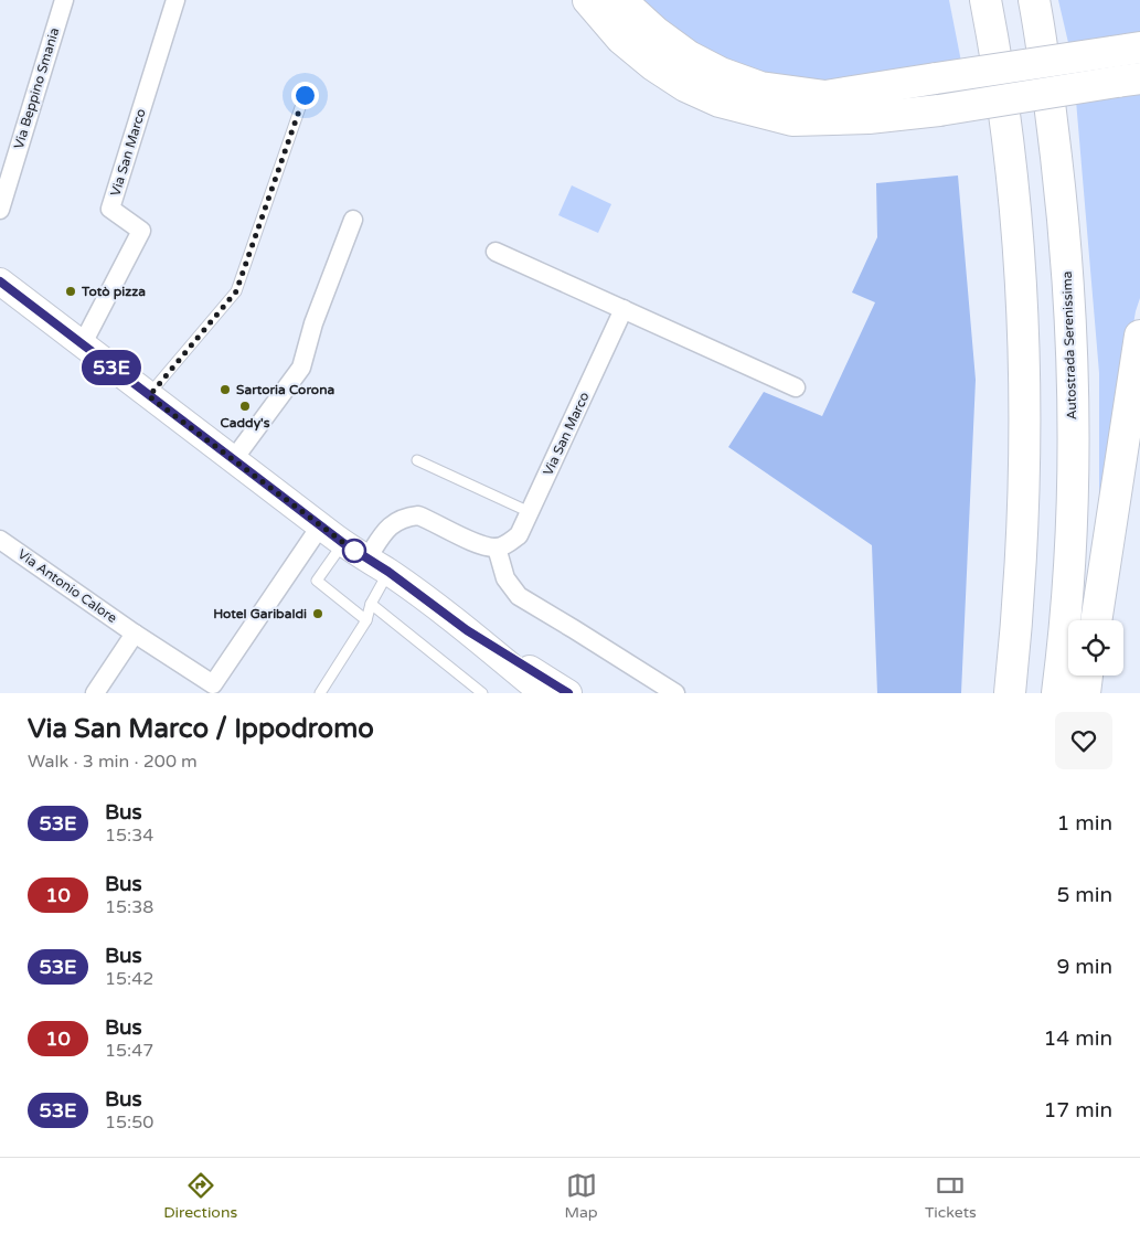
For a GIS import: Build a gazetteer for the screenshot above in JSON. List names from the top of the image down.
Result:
{
  "streets": {
    "highway": ["Autostrada Serenissima"],
    "street": ["Via Beppino Smania", "Via San Marco", "Via Antonio Calore"]
  },
  "places": [
    "Totò pizza",
    "Sartoria Corona",
    "Caddy's",
    "Hotel Garibaldi"
  ],
  "lines": ["bus line 53E"],
  "page": {
    "on_map": "53E",
    "heading": ["Via San Marco / Ippodromo", "Walk · 3 min · 200 m"],
    "list": [
      {
        "mark": "53E",
        "name": "Bus",
        "note": "15:34",
        "value": "1 min"
      },
      {
        "mark": "10",
        "name": "Bus",
        "note": "15:38",
        "value": "5 min"
      },
      {
        "mark": "53E",
        "name": "Bus",
        "note": "15:42",
        "value": "9 min"
      },
      {
        "mark": "10",
        "name": "Bus",
        "note": "15:47",
        "value": "14 min"
      },
      {
        "mark": "53E",
        "name": "Bus",
        "note": "15:50",
        "value": "17 min"
      }
    ],
    "tabs": ["Directions", "Map", "Tickets"]
  }
}
